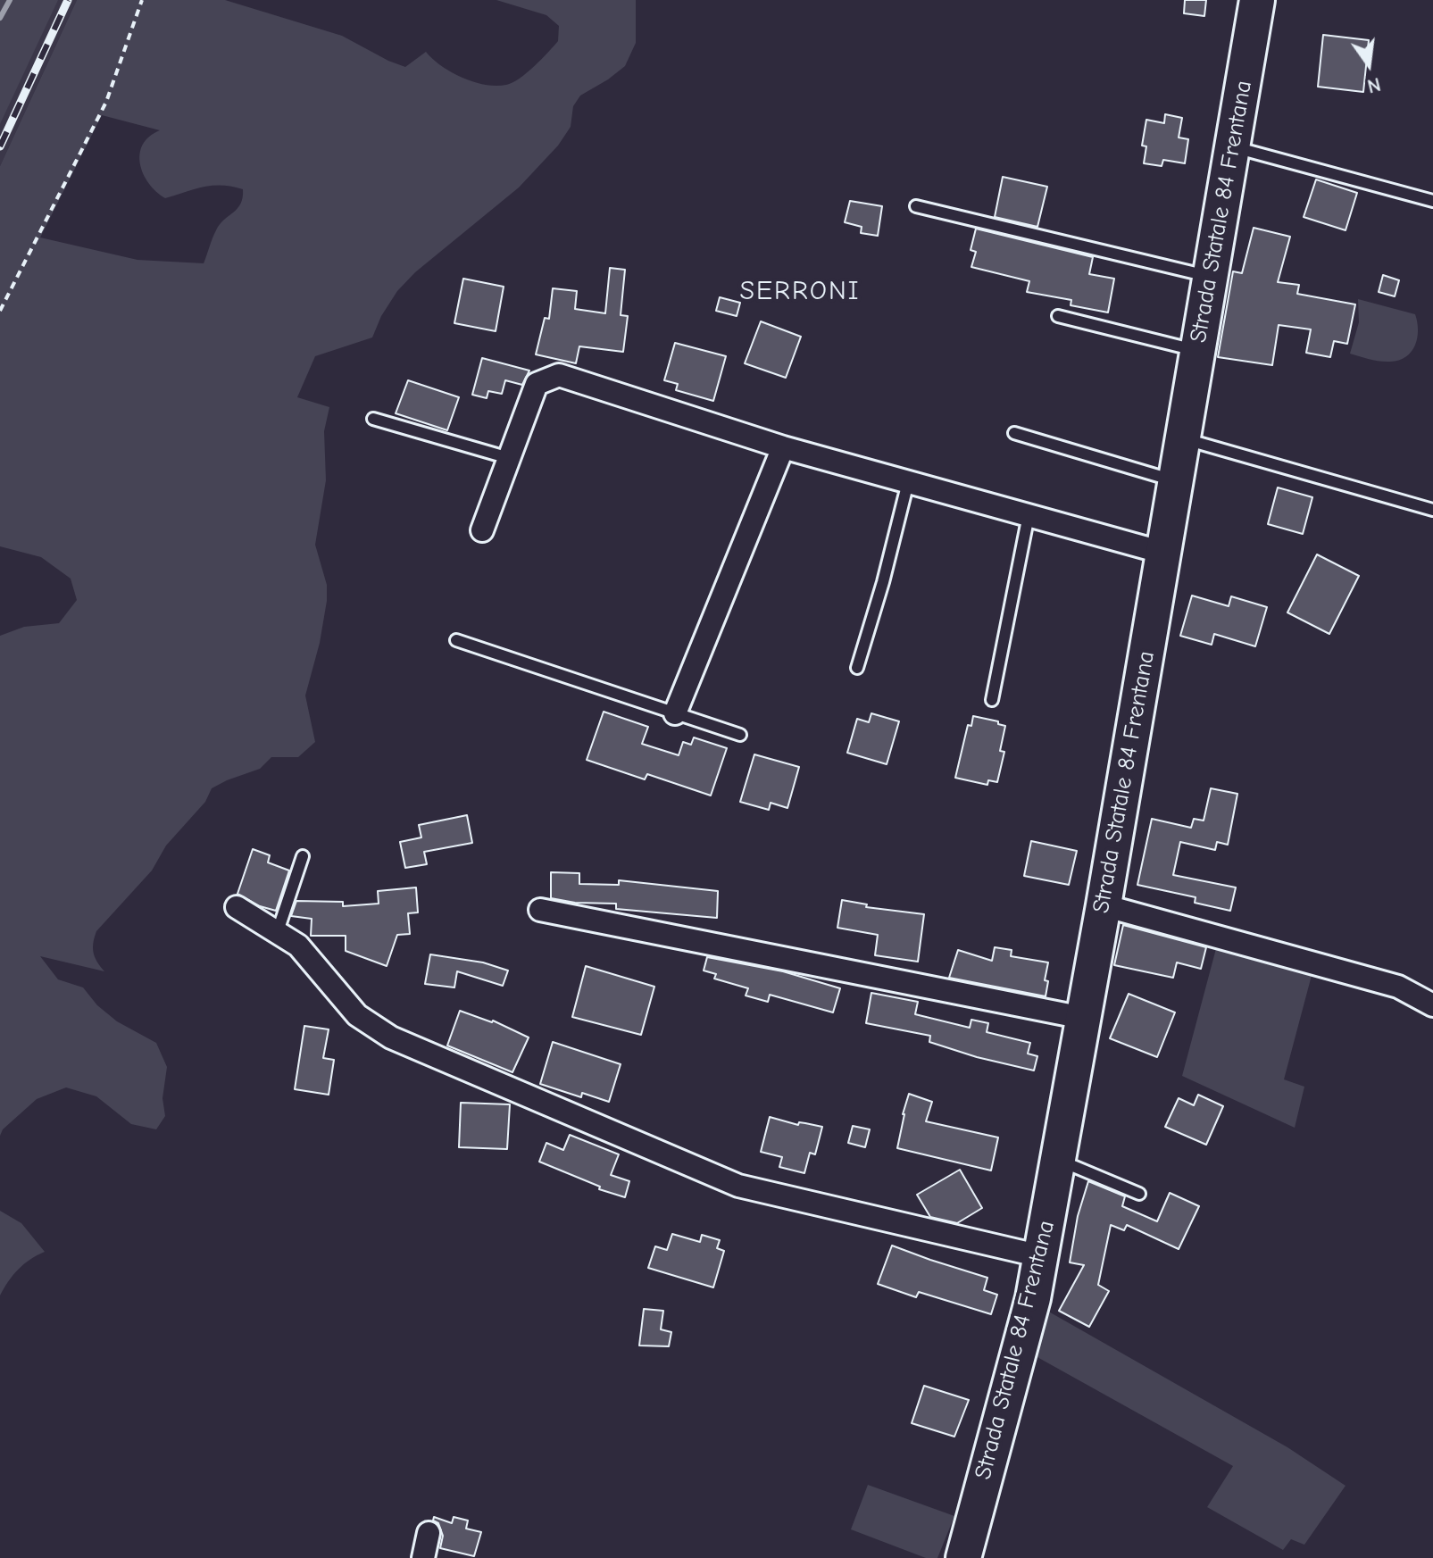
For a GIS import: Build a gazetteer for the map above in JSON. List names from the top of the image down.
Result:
{
  "streets": {
    "main road": ["Strada Statale 84 Frentana"]
  },
  "districts": ["SERRONI"],
  "north": "bottom"
}
